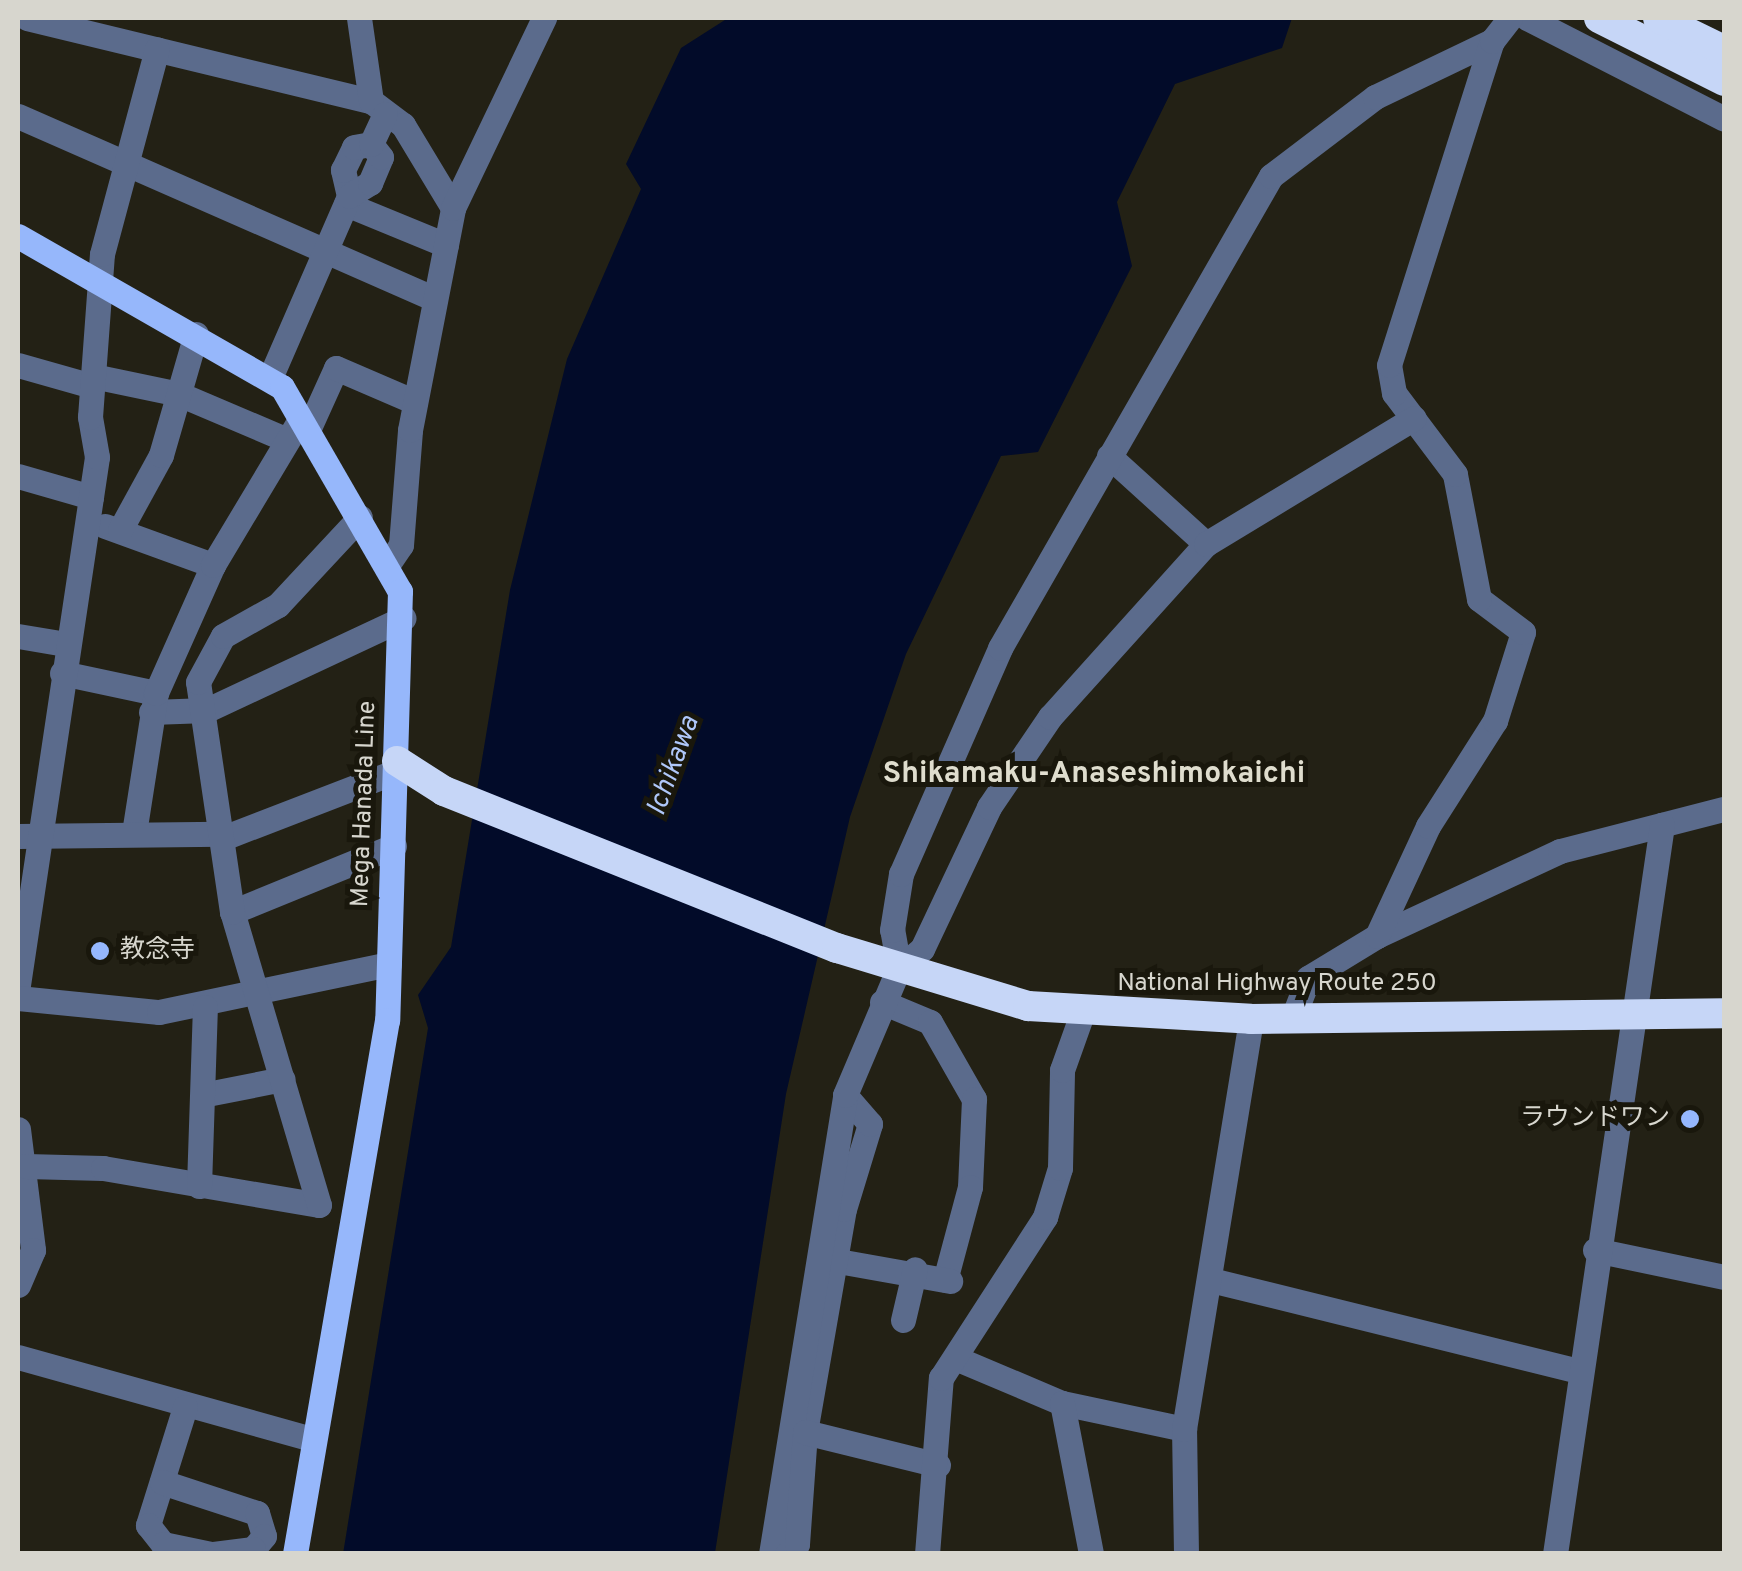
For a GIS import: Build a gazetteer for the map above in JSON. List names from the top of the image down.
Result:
{
  "streets": {
    "highway": ["National Highway Route 250"],
    "main road": ["Mega Hanada Line"]
  },
  "crossings": [
    ["Mega Hanada Line", "National Highway Route 250"]
  ],
  "districts": ["Shikamaku-Anaseshimokaichi"],
  "water": ["Ichikawa"],
  "places": ["教念寺", "ラウンドワン"]
}
